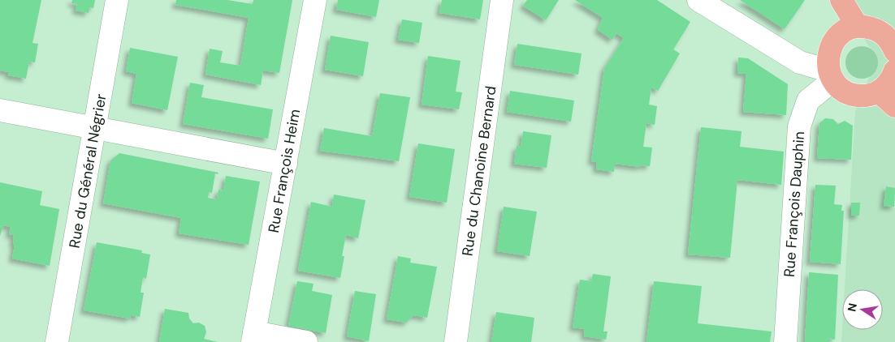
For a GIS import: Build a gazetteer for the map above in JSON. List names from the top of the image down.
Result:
{
  "streets": {
    "street": [
      "Rue du Général Négrier",
      "Rue François Heim",
      "Rue du Chanoine Bernard",
      "Rue François Dauphin"
    ]
  },
  "north": "left"
}
